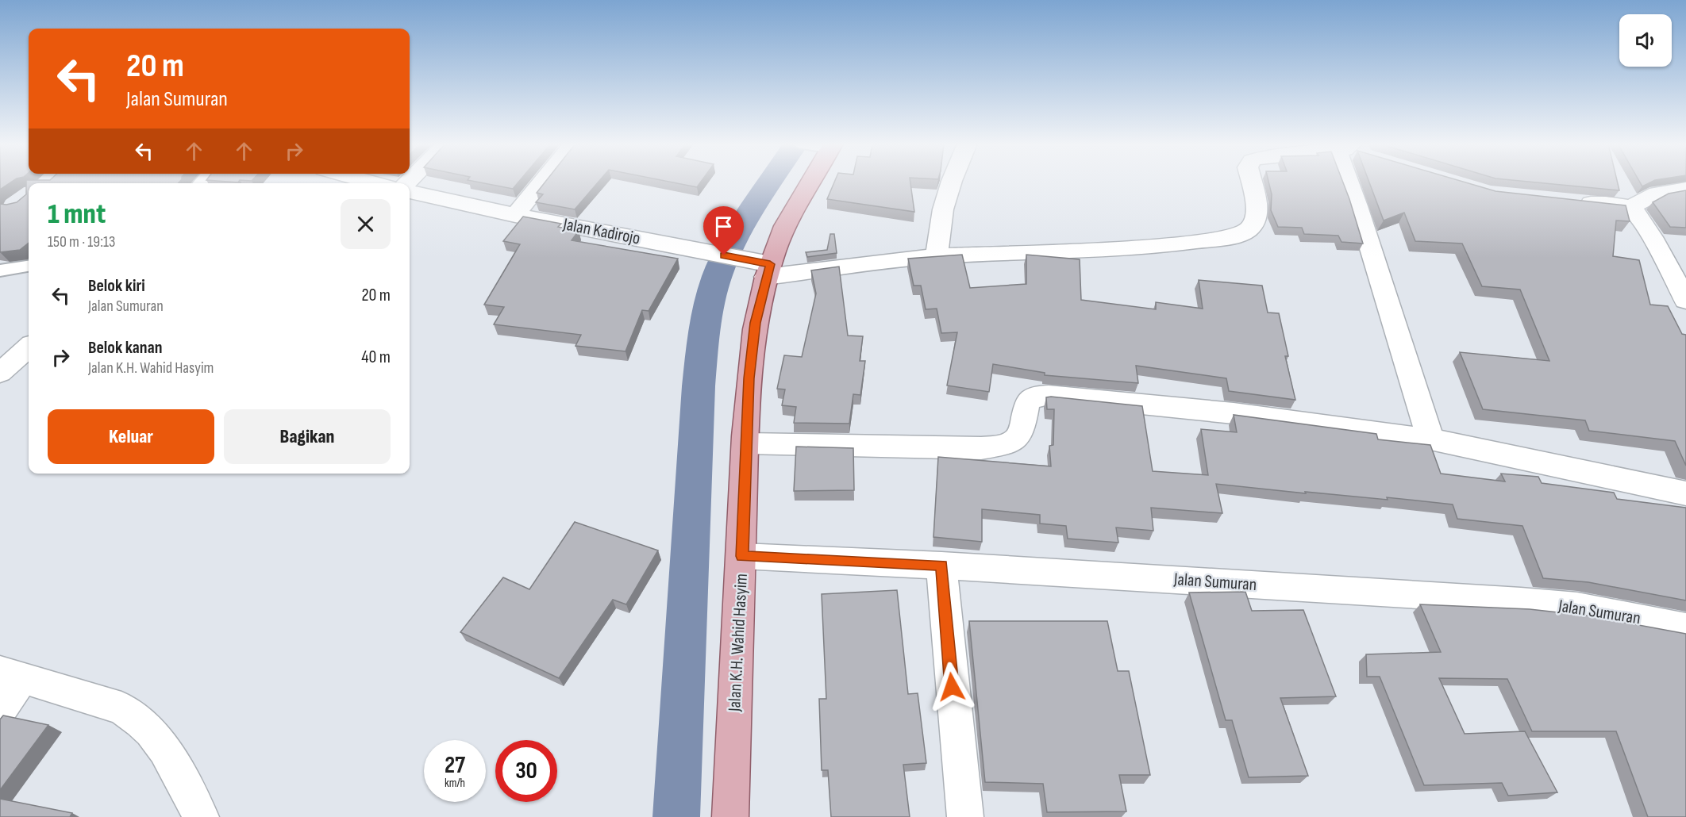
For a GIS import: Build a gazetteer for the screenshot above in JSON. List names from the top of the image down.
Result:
{
  "streets": {
    "main road": ["Jalan K.H. Wahid Hasyim"],
    "street": ["Jalan Kadirojo", "Jalan Sumuran"]
  },
  "crossings": [
    ["Jalan Kadirojo", "Jalan K.H. Wahid Hasyim"],
    ["Jalan Sumuran", "Jalan K.H. Wahid Hasyim"]
  ],
  "page": {
    "turn": ["20 m", "Jalan Sumuran"],
    "heading": ["1 mnt", "150 m · 19:13"],
    "list": [
      {
        "name": "Belok kiri",
        "note": "Jalan Sumuran",
        "value": "20 m"
      },
      {
        "name": "Belok kanan",
        "note": "Jalan K.H. Wahid Hasyim",
        "value": "40 m"
      }
    ],
    "buttons": ["Keluar", "Bagikan"],
    "speed": "27 km/h",
    "limit": "30"
  }
}
